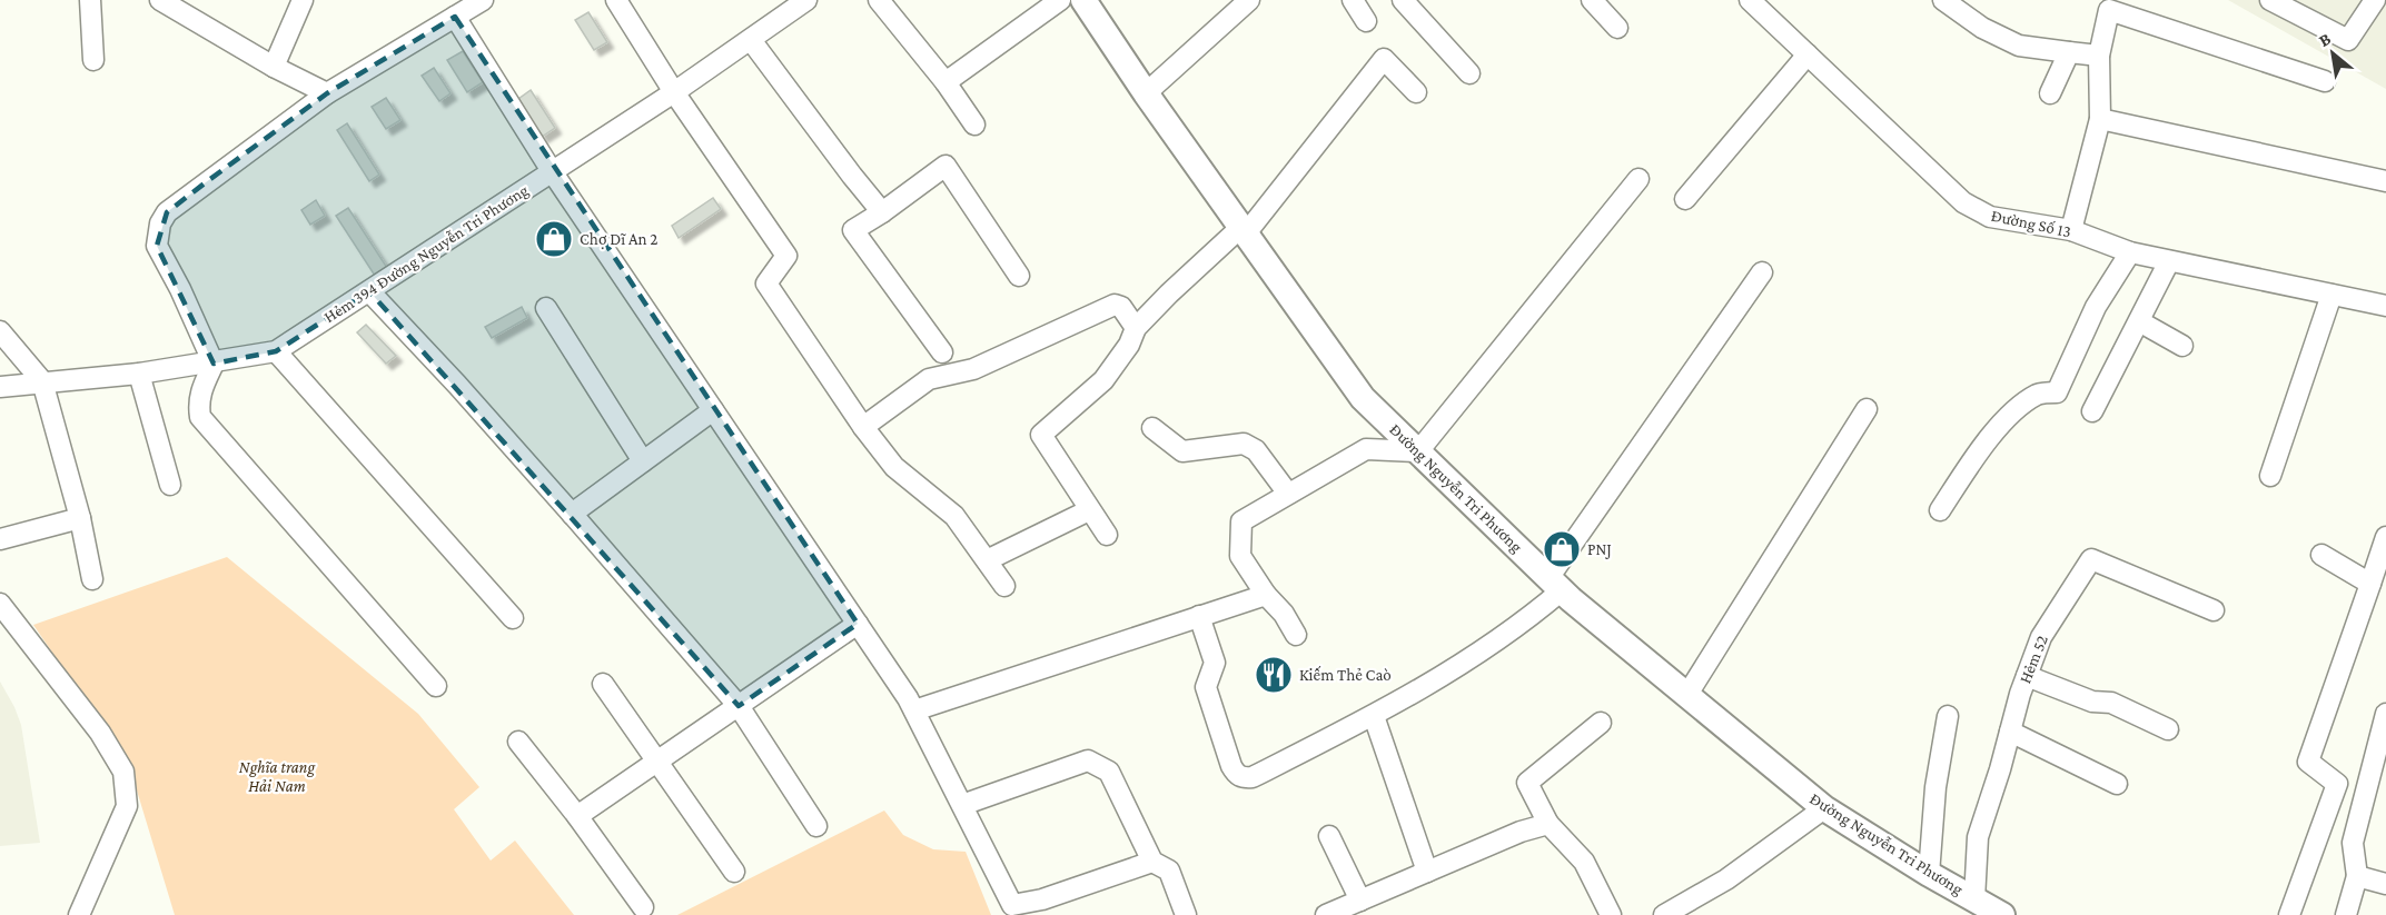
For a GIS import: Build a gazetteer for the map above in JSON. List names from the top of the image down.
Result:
{
  "streets": {
    "main road": ["Đường Nguyễn Tri Phương"],
    "street": ["Đường Số 13", "Hẻm 394 Đường Nguyễn Tri Phương", "Hẻm 52"]
  },
  "crossings": [
    ["Đường Nguyễn Tri Phương", "Hẻm 52"]
  ],
  "parks": ["Nghĩa trang Hải Nam"],
  "places": {
    "shop": ["Chợ Dĩ An 2", "PNJ"],
    "restaurant": ["Kiếm Thẻ Caò"]
  },
  "north": "top left"
}
